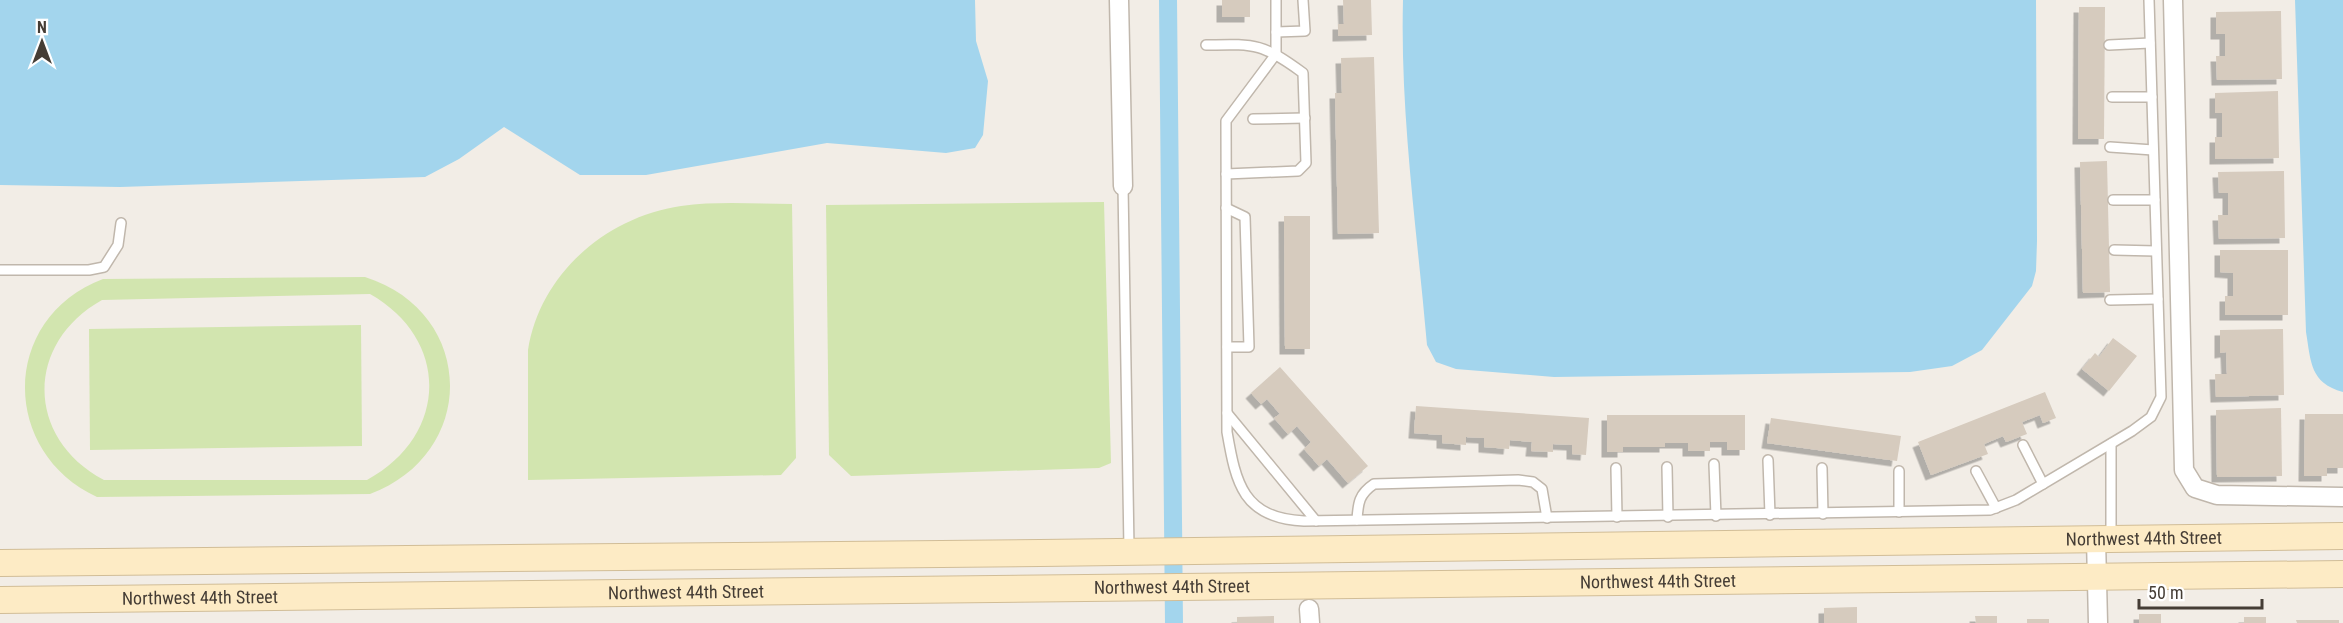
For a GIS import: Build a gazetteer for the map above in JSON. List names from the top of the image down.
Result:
{
  "streets": {
    "street": ["Northwest 44th Street"]
  },
  "scale_bar": "50 m",
  "north": "top"
}
